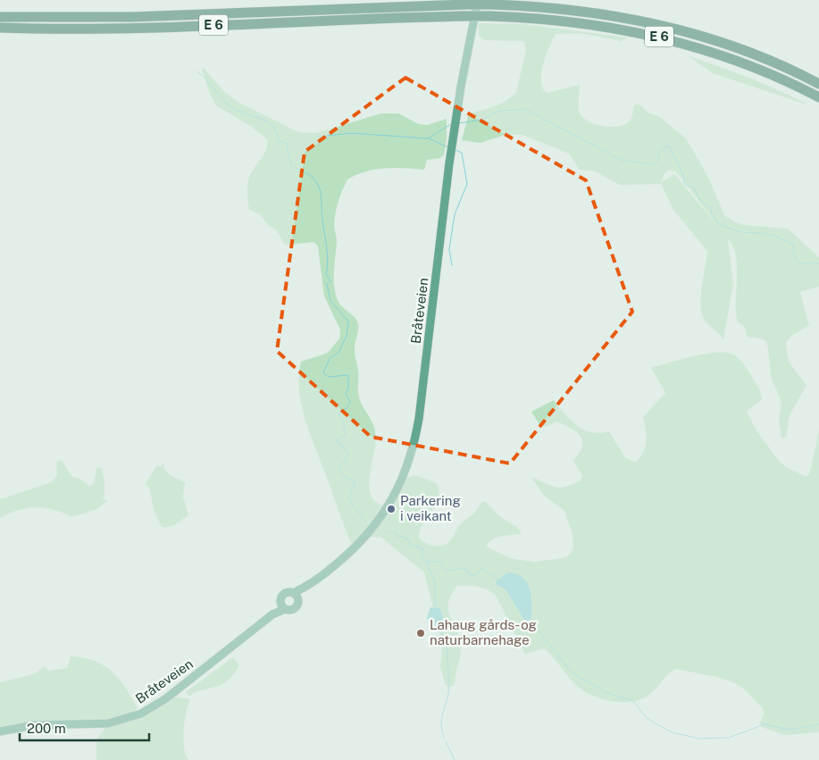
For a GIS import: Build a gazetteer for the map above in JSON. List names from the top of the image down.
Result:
{
  "streets": {
    "highway": ["E 6"],
    "main road": ["Bråteveien"]
  },
  "places": ["Parkering i veikant", "Lahaug gårds- og naturbarnehage"],
  "scale_bar": "200 m"
}
